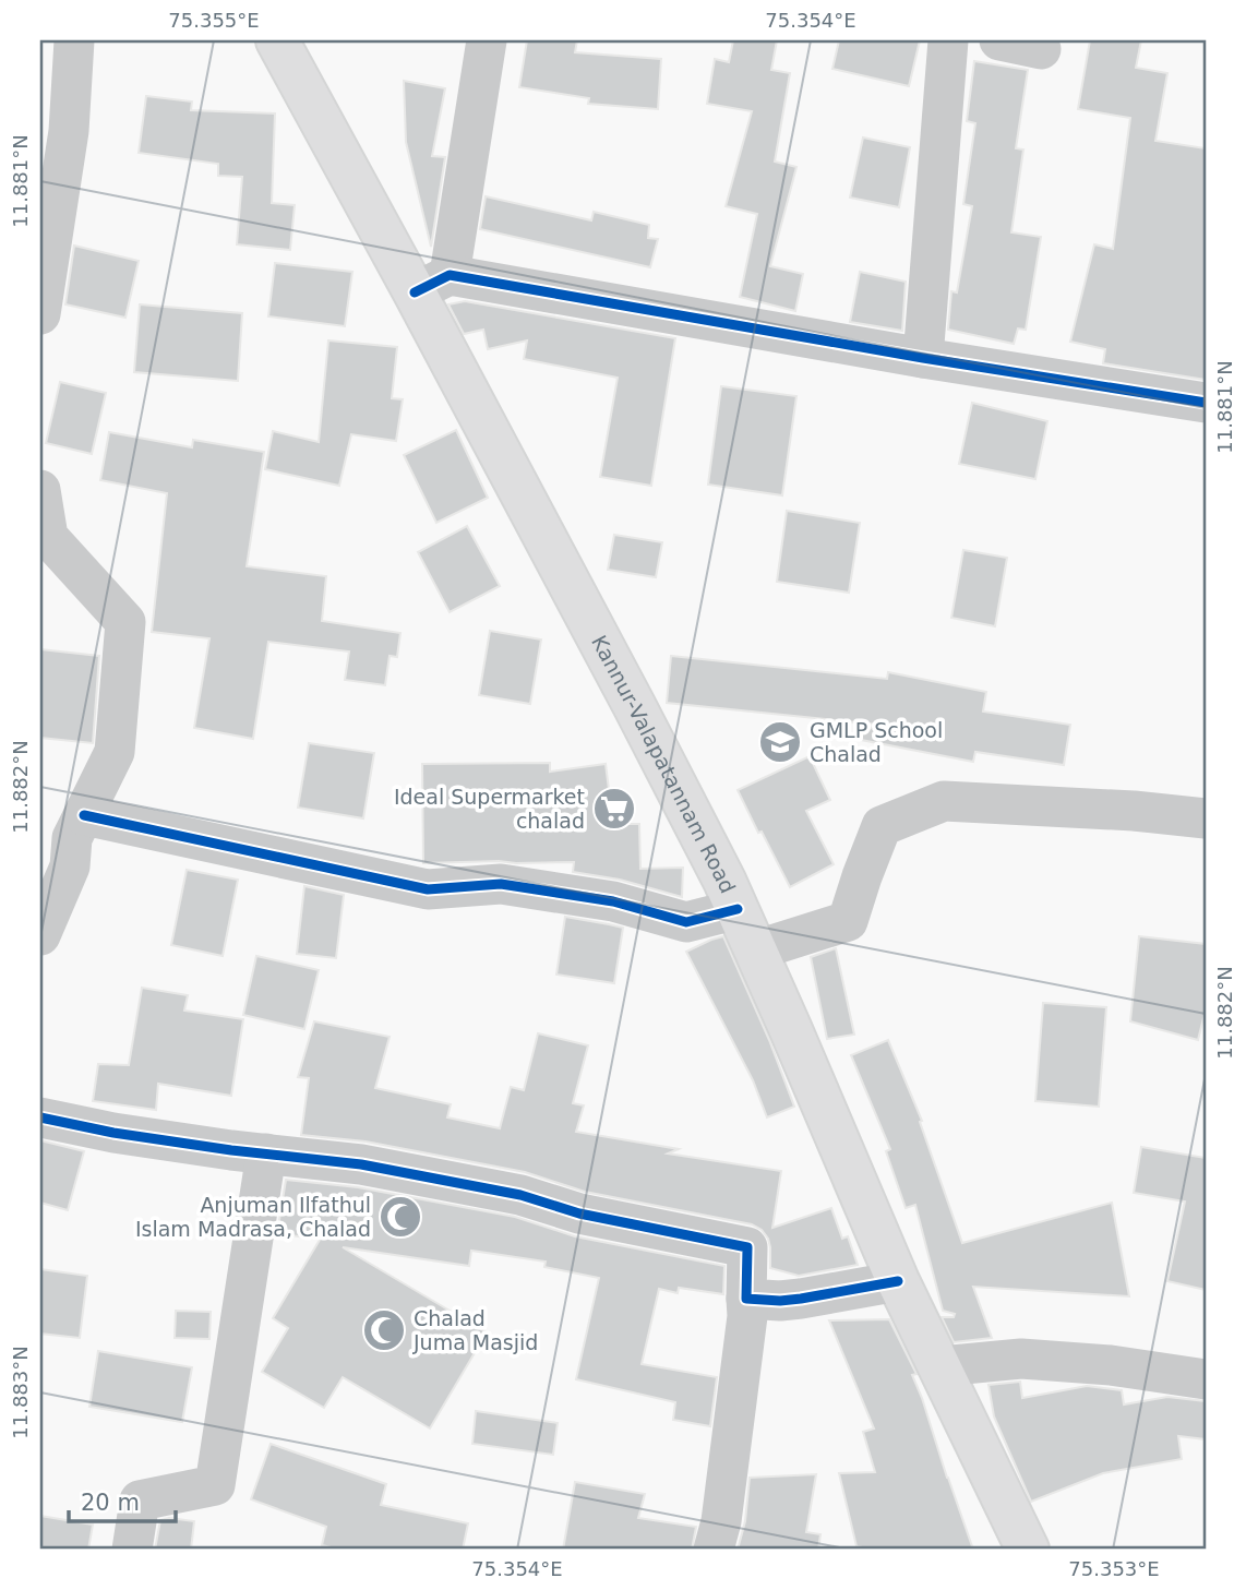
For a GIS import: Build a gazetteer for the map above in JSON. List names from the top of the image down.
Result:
{
  "streets": {
    "main road": ["Kannur-Valapatannam Road"]
  },
  "places": {
    "school or university": ["GMLP School Chalad"],
    "supermarket": ["Ideal Supermarket chalad"],
    "mosque": ["Anjuman Ilfathul Islam Madrasa, Chalad", "Chalad Juma Masjid"]
  },
  "scale_bar": "20 m",
  "coordinates": [
    "75.355°E",
    "75.354°E",
    "11.881°N",
    "11.882°N",
    "11.883°N",
    "75.353°E"
  ]
}
